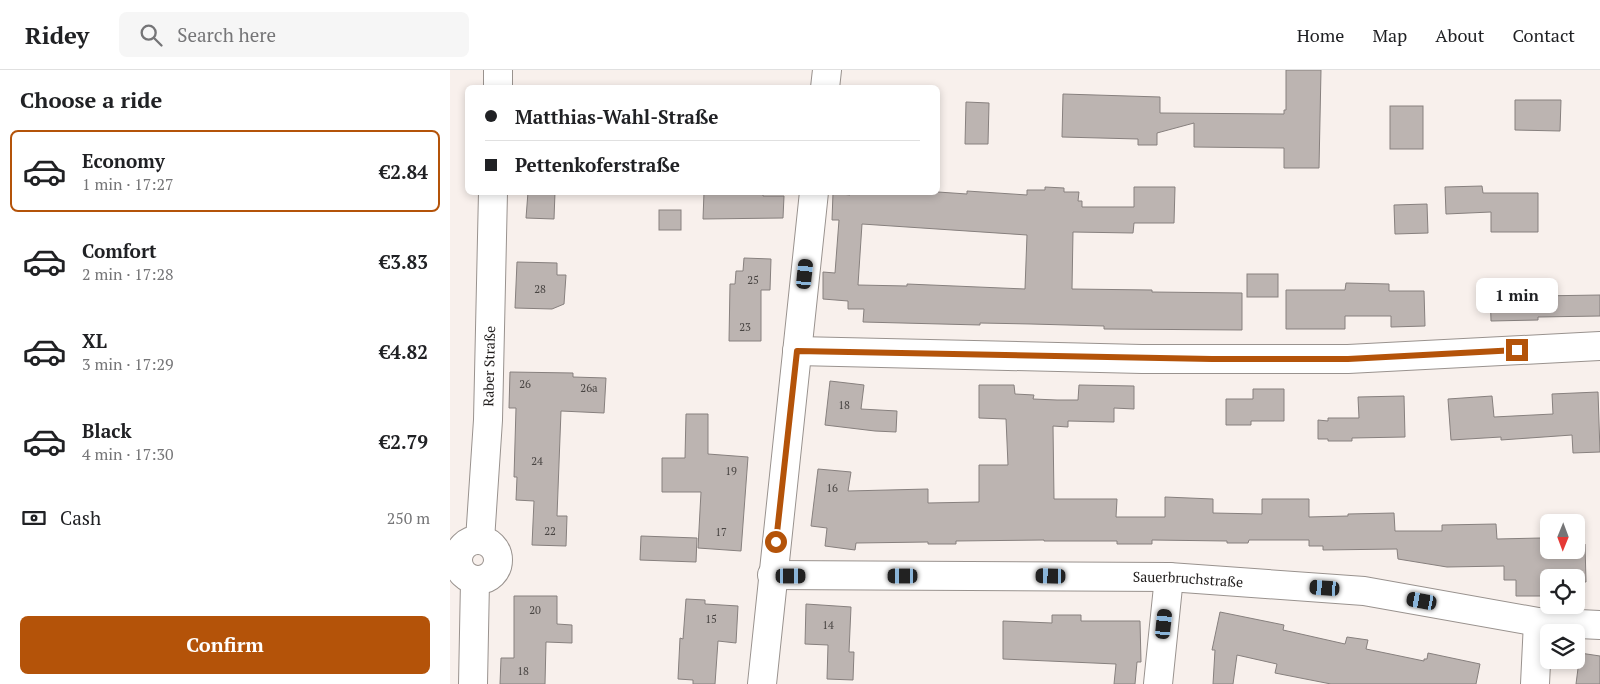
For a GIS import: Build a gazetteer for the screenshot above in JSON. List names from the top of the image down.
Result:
{
  "streets": {
    "street": ["Raber Straße", "Sauerbruchstraße"]
  },
  "house_numbers": [
    "25",
    "28",
    "23",
    "26",
    "26a",
    "18",
    "24",
    "19",
    "16",
    "22",
    "17",
    "20",
    "15",
    "14",
    "18"
  ],
  "north": "bottom",
  "page": {
    "header": "Ridey",
    "search": "Search here",
    "nav": [
      "Home",
      "Map",
      "About",
      "Contact"
    ],
    "heading": "Choose a ride",
    "banner": ["Matthias-Wahl-Straße", "Pettenkoferstraße"],
    "list": [
      {
        "name": "Economy",
        "note": "1 min · 17:27",
        "value": "€2.84"
      },
      {
        "name": "Comfort",
        "note": "2 min · 17:28",
        "value": "€3.83"
      },
      {
        "name": "XL",
        "note": "3 min · 17:29",
        "value": "€4.82"
      },
      {
        "name": "Black",
        "note": "4 min · 17:30",
        "value": "€2.79"
      }
    ],
    "bubble": "1 min",
    "pay": ["Cash", "250 m"],
    "buttons": "Confirm"
  }
}
